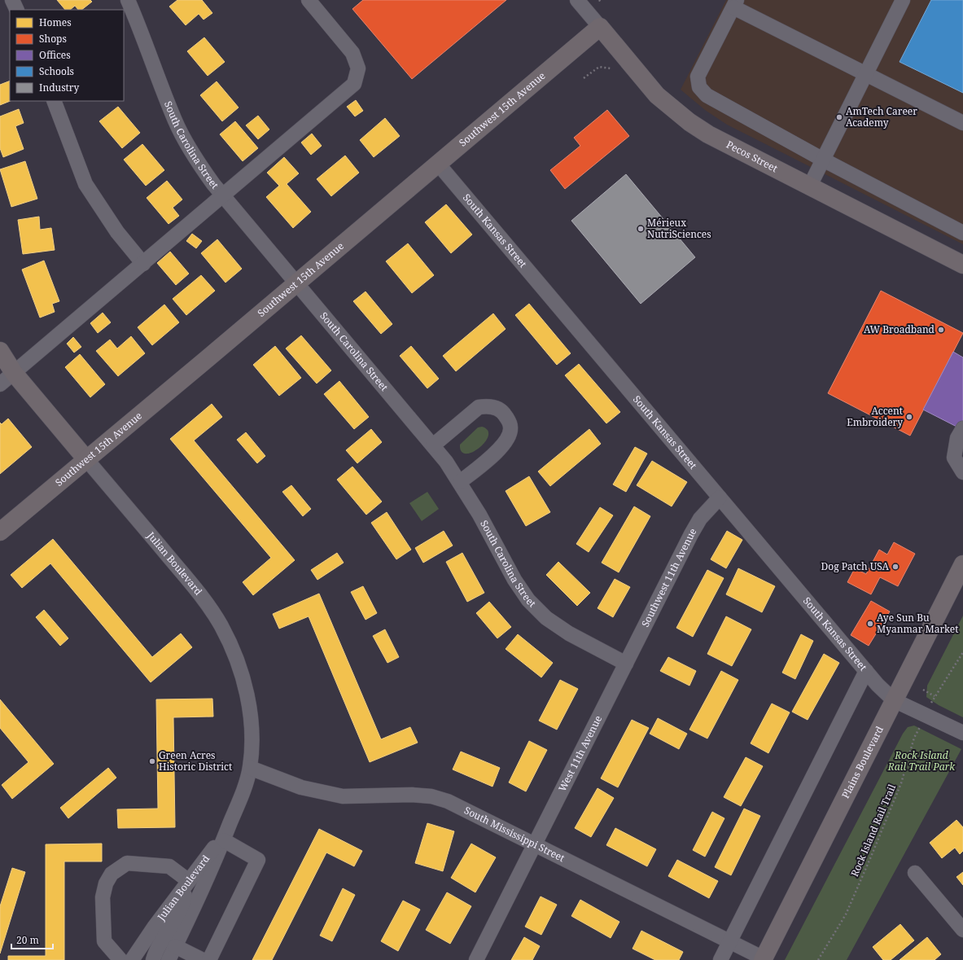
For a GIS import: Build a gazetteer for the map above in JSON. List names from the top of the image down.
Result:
{
  "streets": {
    "main road": [
      "Southwest 15th Avenue",
      "Pecos Street",
      "Julian Boulevard",
      "Plains Boulevard"
    ],
    "street": [
      "South Carolina Street",
      "South Kansas Street",
      "Southwest 11th Avenue",
      "West 11th Avenue",
      "South Mississippi Street"
    ],
    "path": ["Rock Island Rail Trail"]
  },
  "crossings": [
    ["Southwest 15th Avenue", "South Carolina Street"],
    ["Southwest 15th Avenue", "Pecos Street"],
    ["Southwest 15th Avenue", "South Kansas Street"],
    ["Southwest 15th Avenue", "Julian Boulevard"],
    ["South Carolina Street", "Southwest 11th Avenue"],
    ["South Carolina Street", "West 11th Avenue"],
    ["South Kansas Street", "Southwest 11th Avenue"],
    ["South Kansas Street", "Plains Boulevard"],
    ["Julian Boulevard", "South Mississippi Street"],
    ["Southwest 11th Avenue", "West 11th Avenue"],
    ["West 11th Avenue", "South Mississippi Street"],
    ["Plains Boulevard", "South Mississippi Street"]
  ],
  "parks": ["Rock Island Rail Trail Park"],
  "places": [
    "AmTech Career Academy",
    "Mérieux NutriSciences",
    "AW Broadband",
    "Accent Embroidery",
    "Dog Patch USA",
    "Aye Sun Bu Myanmar Market",
    "Green Acres Historic District"
  ],
  "legend": [
    "Homes",
    "Shops",
    "Offices",
    "Schools",
    "Industry"
  ],
  "scale_bar": "20 m"
}
